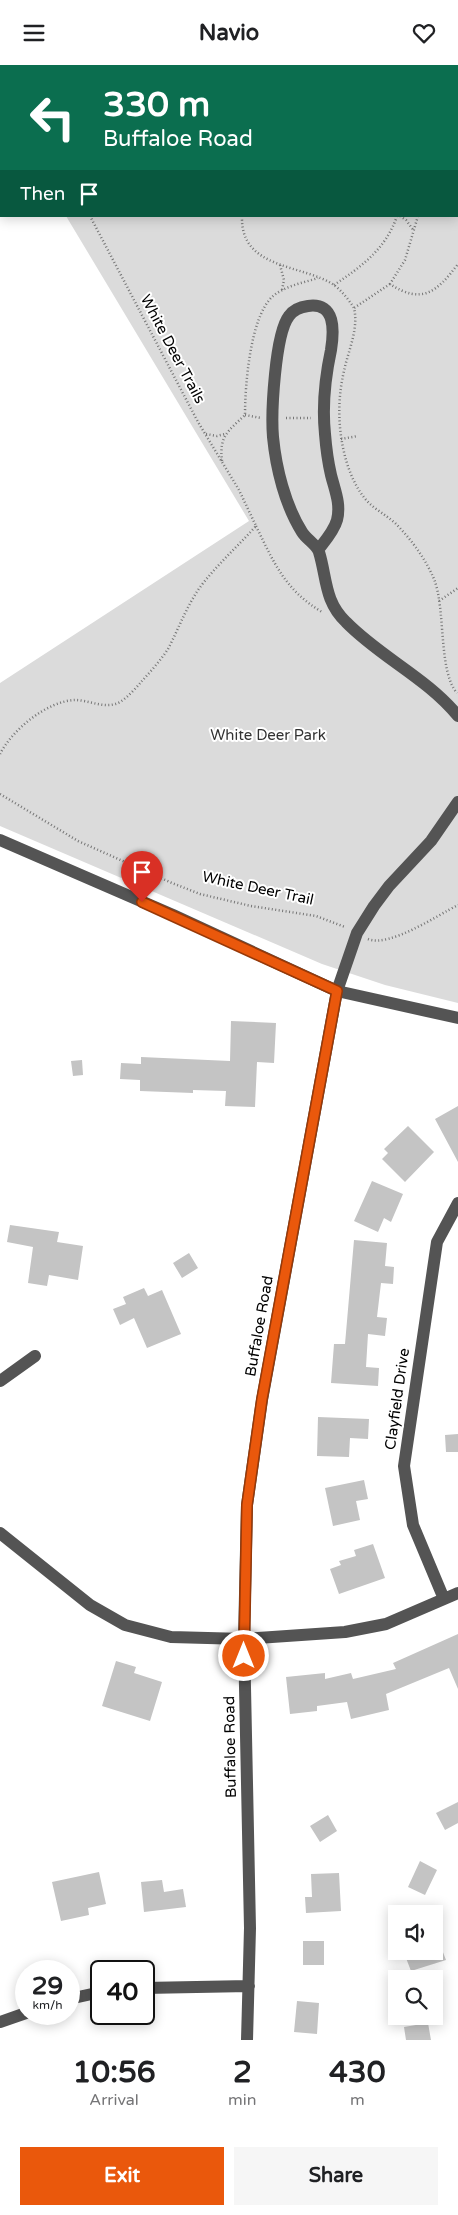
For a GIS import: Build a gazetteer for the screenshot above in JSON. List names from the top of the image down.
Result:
{
  "streets": {
    "street": ["Buffaloe Road", "Clayfield Drive"],
    "path": ["White Deer Trails", "White Deer Trail"]
  },
  "parks": ["White Deer Park"],
  "page": {
    "header": "Navio",
    "turn": ["330 m", "Buffaloe Road"],
    "then": "Then",
    "speed": "29 km/h",
    "limit": "40",
    "eta": [
      "10:56",
      "Arrival",
      "2",
      "min",
      "430",
      "m"
    ],
    "buttons": ["Exit", "Share"]
  }
}
